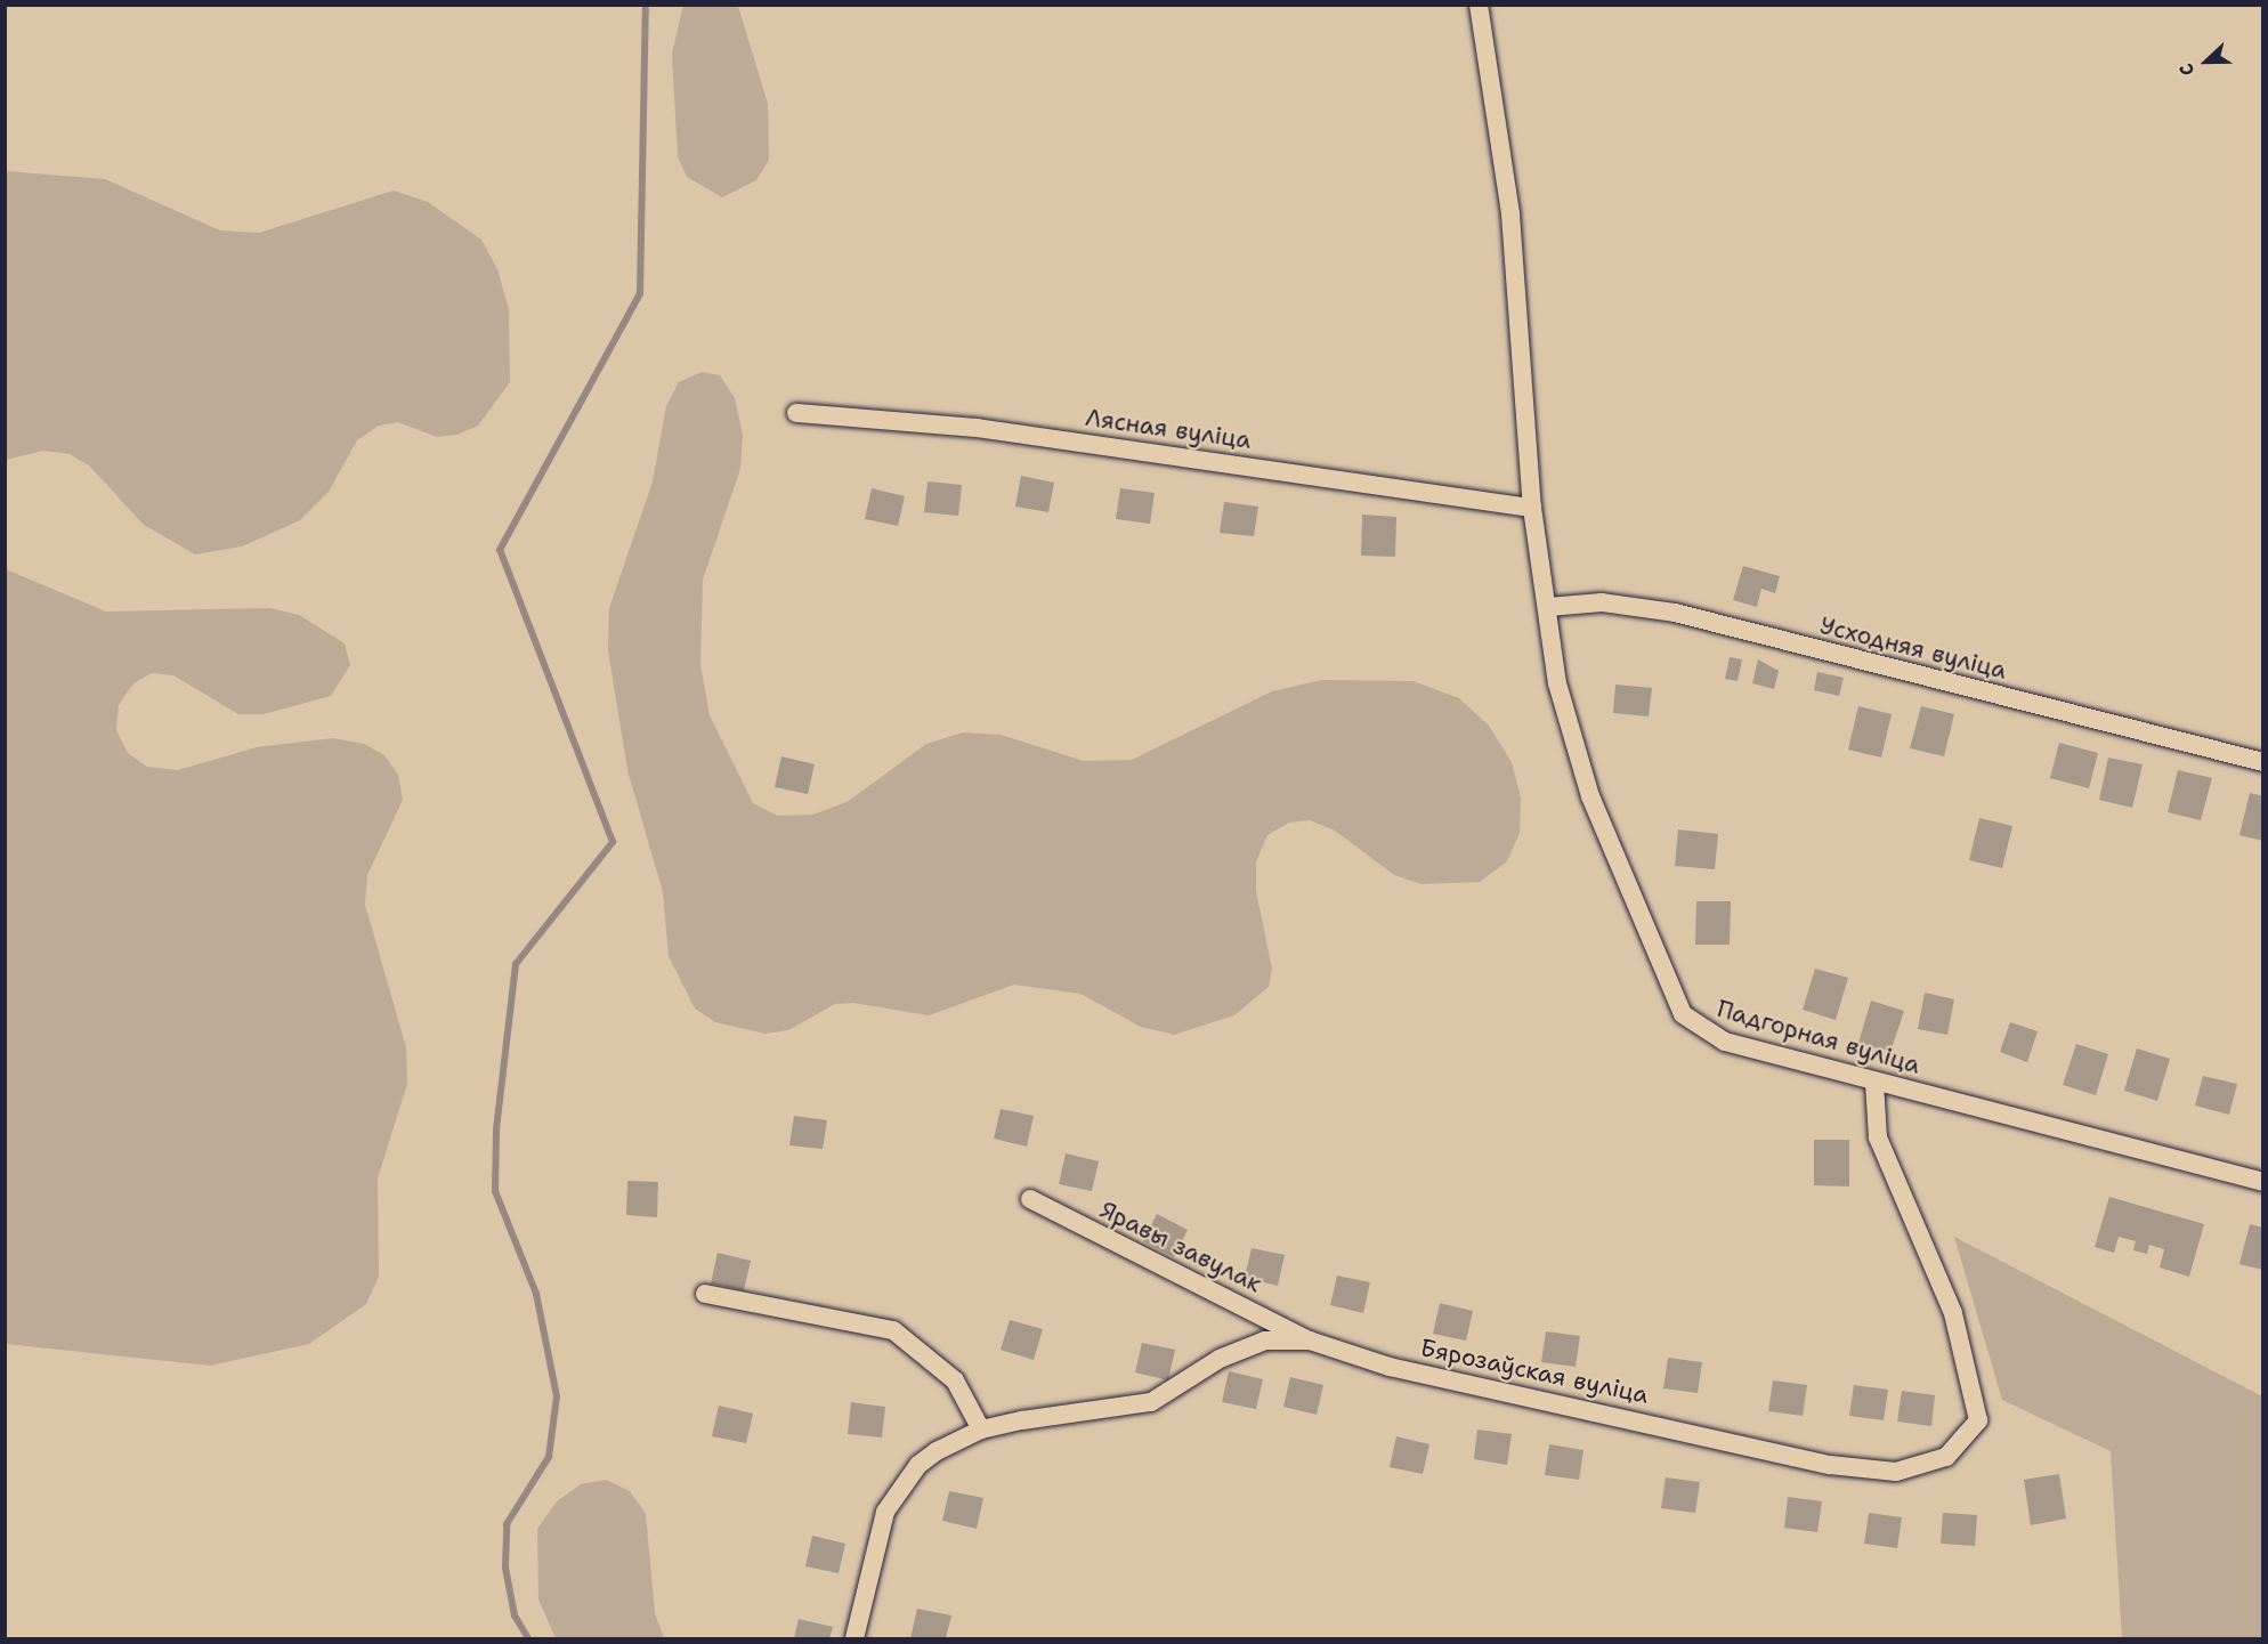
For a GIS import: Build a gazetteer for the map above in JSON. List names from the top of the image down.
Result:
{
  "streets": {
    "street": [
      "Лясная вуліца",
      "Усходняя вуліца",
      "Падгорная вуліца",
      "Яравы завулак",
      "Бярозаўская вуліца"
    ]
  },
  "crossings": [
    ["Лясная вуліца", "Падгорная вуліца"],
    ["Усходняя вуліца", "Падгорная вуліца"],
    ["Падгорная вуліца", "Бярозаўская вуліца"],
    ["Яравы завулак", "Бярозаўская вуліца"]
  ],
  "north": "left"
}
